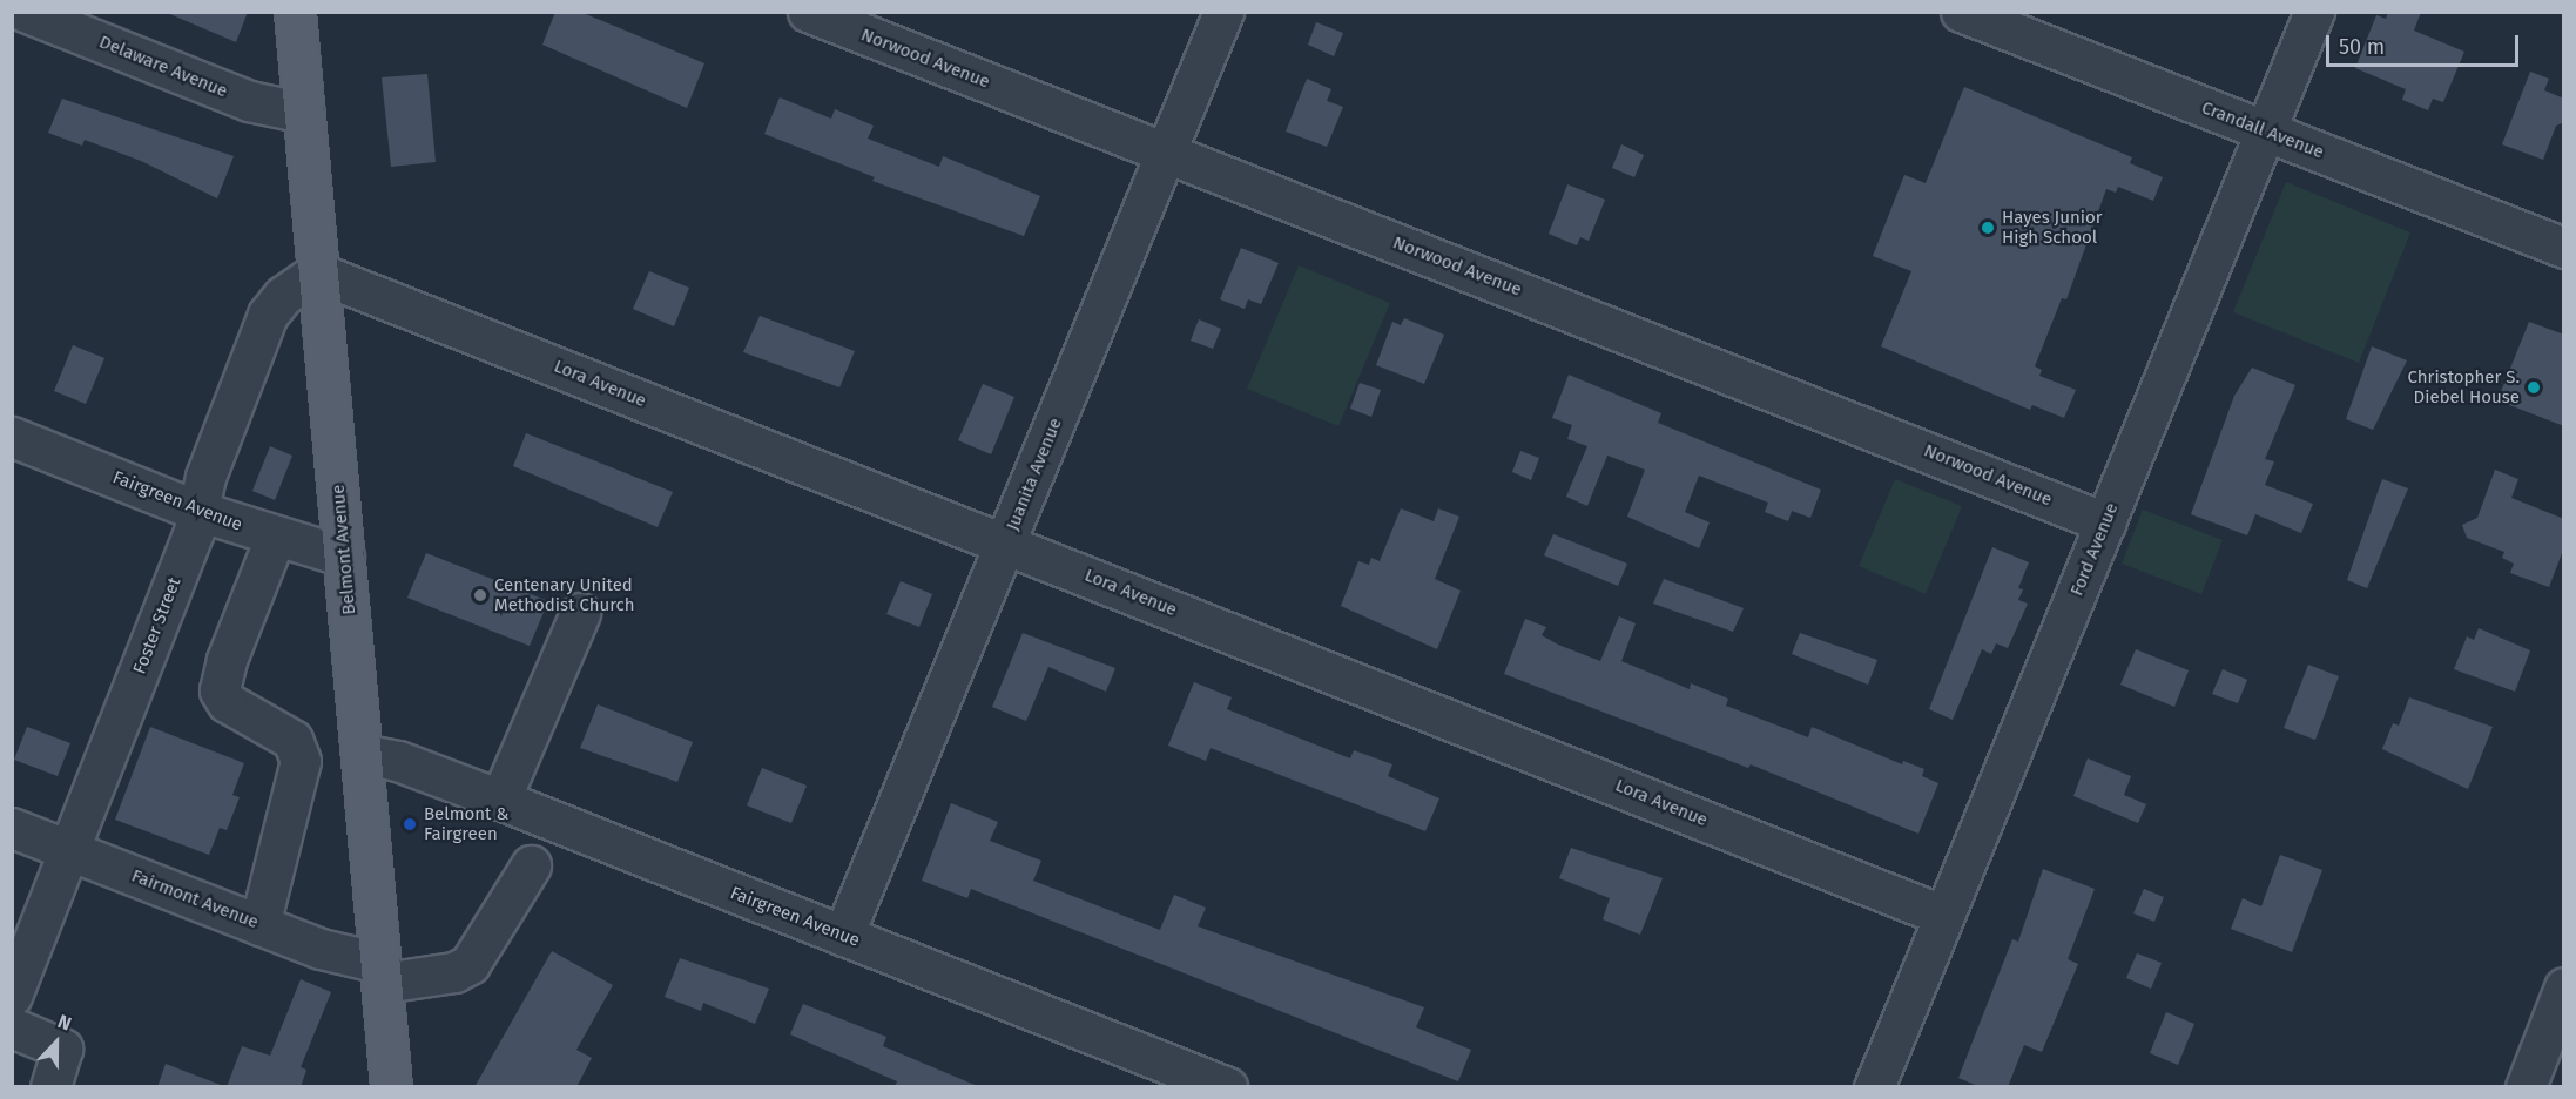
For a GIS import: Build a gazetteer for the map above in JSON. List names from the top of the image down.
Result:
{
  "streets": {
    "main road": ["Belmont Avenue"],
    "street": [
      "Norwood Avenue",
      "Delaware Avenue",
      "Crandall Avenue",
      "Lora Avenue",
      "Juanita Avenue",
      "Fairgreen Avenue",
      "Ford Avenue",
      "Foster Street",
      "Fairmont Avenue"
    ]
  },
  "crossings": [
    ["Norwood Avenue", "Juanita Avenue"],
    ["Norwood Avenue", "Ford Avenue"],
    ["Delaware Avenue", "Belmont Avenue"],
    ["Crandall Avenue", "Ford Avenue"],
    ["Lora Avenue", "Juanita Avenue"],
    ["Lora Avenue", "Belmont Avenue"],
    ["Lora Avenue", "Ford Avenue"],
    ["Lora Avenue", "Foster Street"],
    ["Juanita Avenue", "Fairgreen Avenue"],
    ["Fairgreen Avenue", "Belmont Avenue"],
    ["Fairgreen Avenue", "Foster Street"],
    ["Belmont Avenue", "Foster Street"],
    ["Belmont Avenue", "Fairmont Avenue"],
    ["Foster Street", "Fairmont Avenue"]
  ],
  "places": [
    "Hayes Junior High School",
    "Christopher S. Diebel House",
    "Centenary United Methodist Church",
    "Belmont & Fairgreen"
  ],
  "scale_bar": "50 m",
  "north": "top"
}
